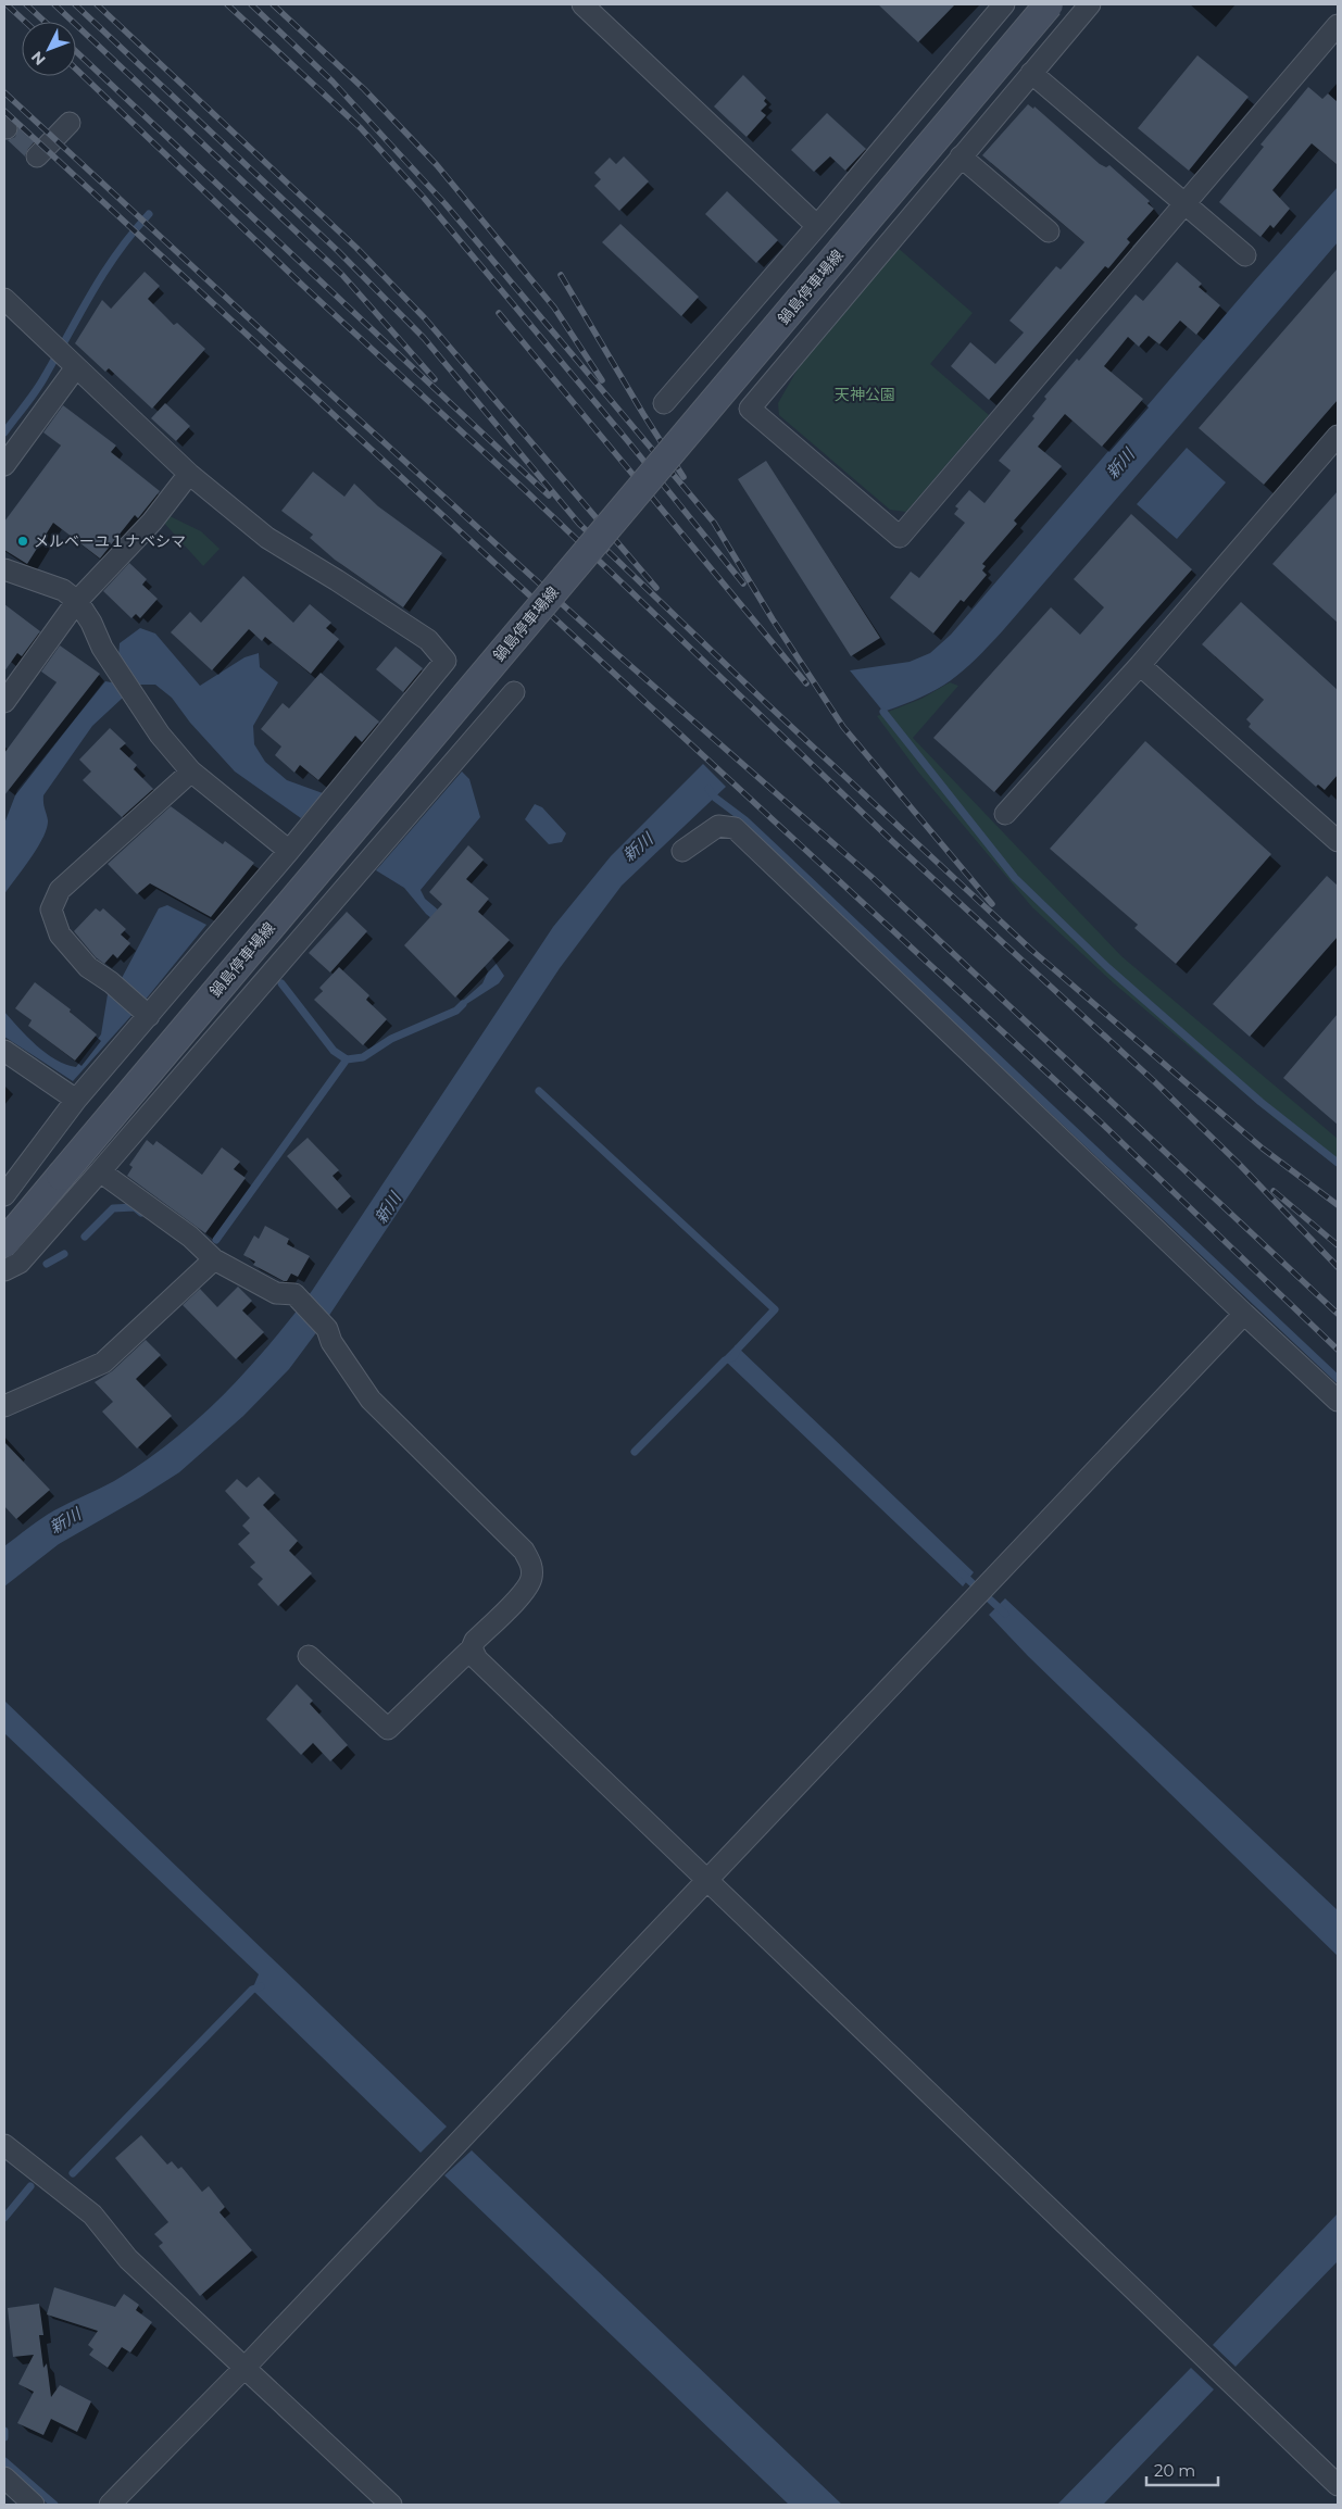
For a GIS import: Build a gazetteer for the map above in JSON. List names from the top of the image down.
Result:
{
  "streets": {
    "main road": ["鍋島停車場線"]
  },
  "water": ["新川"],
  "parks": ["天神公園"],
  "places": ["メルベーユ１ナベシマ"],
  "scale_bar": "20 m",
  "north": "bottom left"
}
